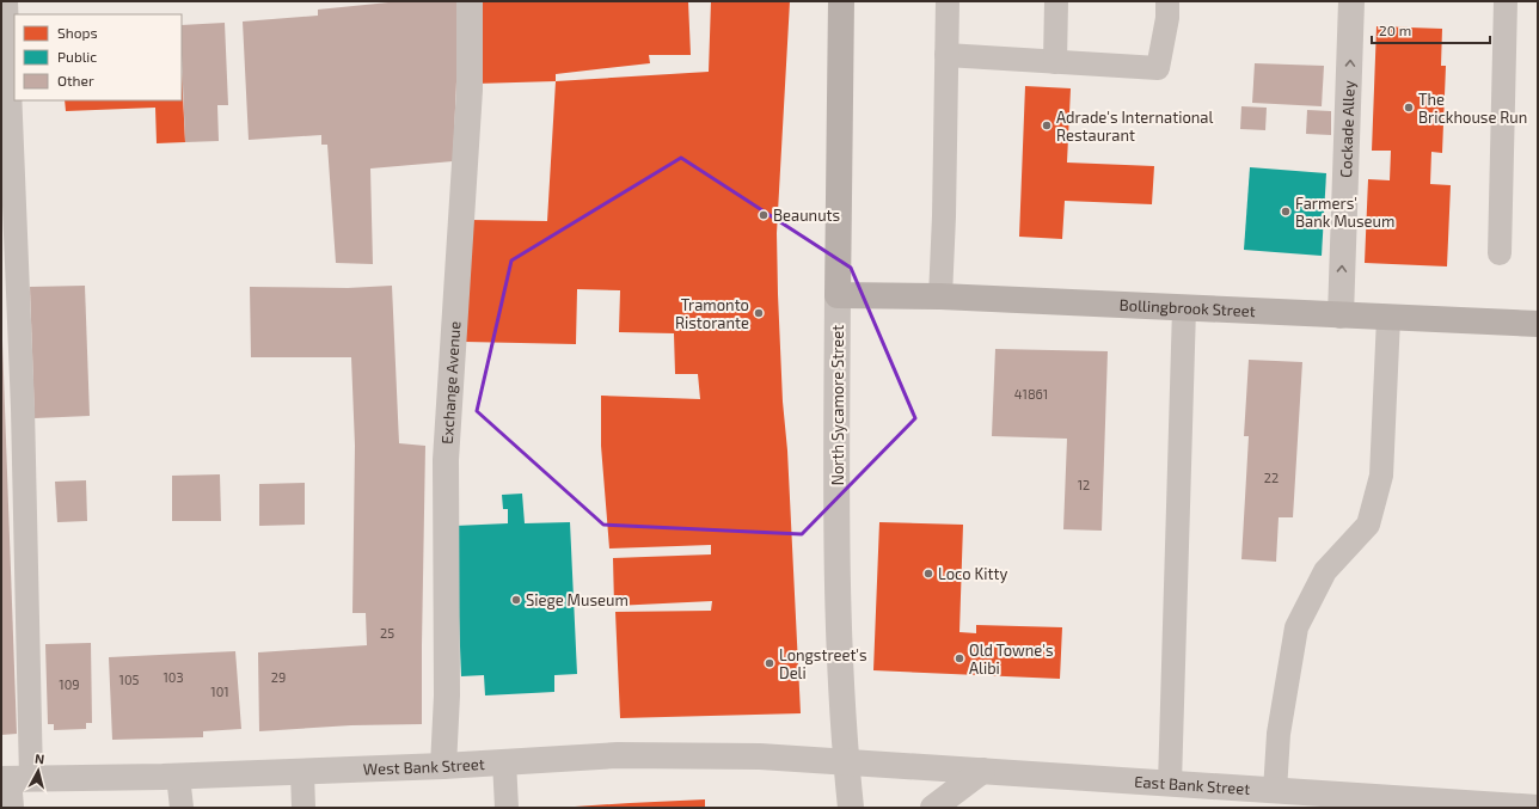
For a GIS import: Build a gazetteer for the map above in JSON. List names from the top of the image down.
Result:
{
  "streets": {
    "main road": ["Bollingbrook Street", "North Sycamore Street"],
    "street": [
      "Cockade Alley",
      "Exchange Avenue",
      "West Bank Street",
      "East Bank Street"
    ]
  },
  "crossings": [
    ["Cockade Alley", "Bollingbrook Street"],
    ["Bollingbrook Street", "North Sycamore Street"],
    ["Exchange Avenue", "West Bank Street"],
    ["North Sycamore Street", "West Bank Street"],
    ["North Sycamore Street", "East Bank Street"],
    ["West Bank Street", "East Bank Street"]
  ],
  "one_way": ["Cockade Alley"],
  "places": [
    "The Brickhouse Run",
    "Adrade's International Restaurant",
    "Farmers' Bank Museum",
    "Beaunuts",
    "Tramonto Ristorante",
    "Loco Kitty",
    "Siege Museum",
    "Old Towne's Alibi",
    "Longstreet's Deli"
  ],
  "house_numbers": [
    "41861",
    "22",
    "12",
    "25",
    "103",
    "29",
    "105",
    "109",
    "101"
  ],
  "legend": ["Shops", "Public", "Other"],
  "scale_bar": "20 m",
  "north": "top"
}
